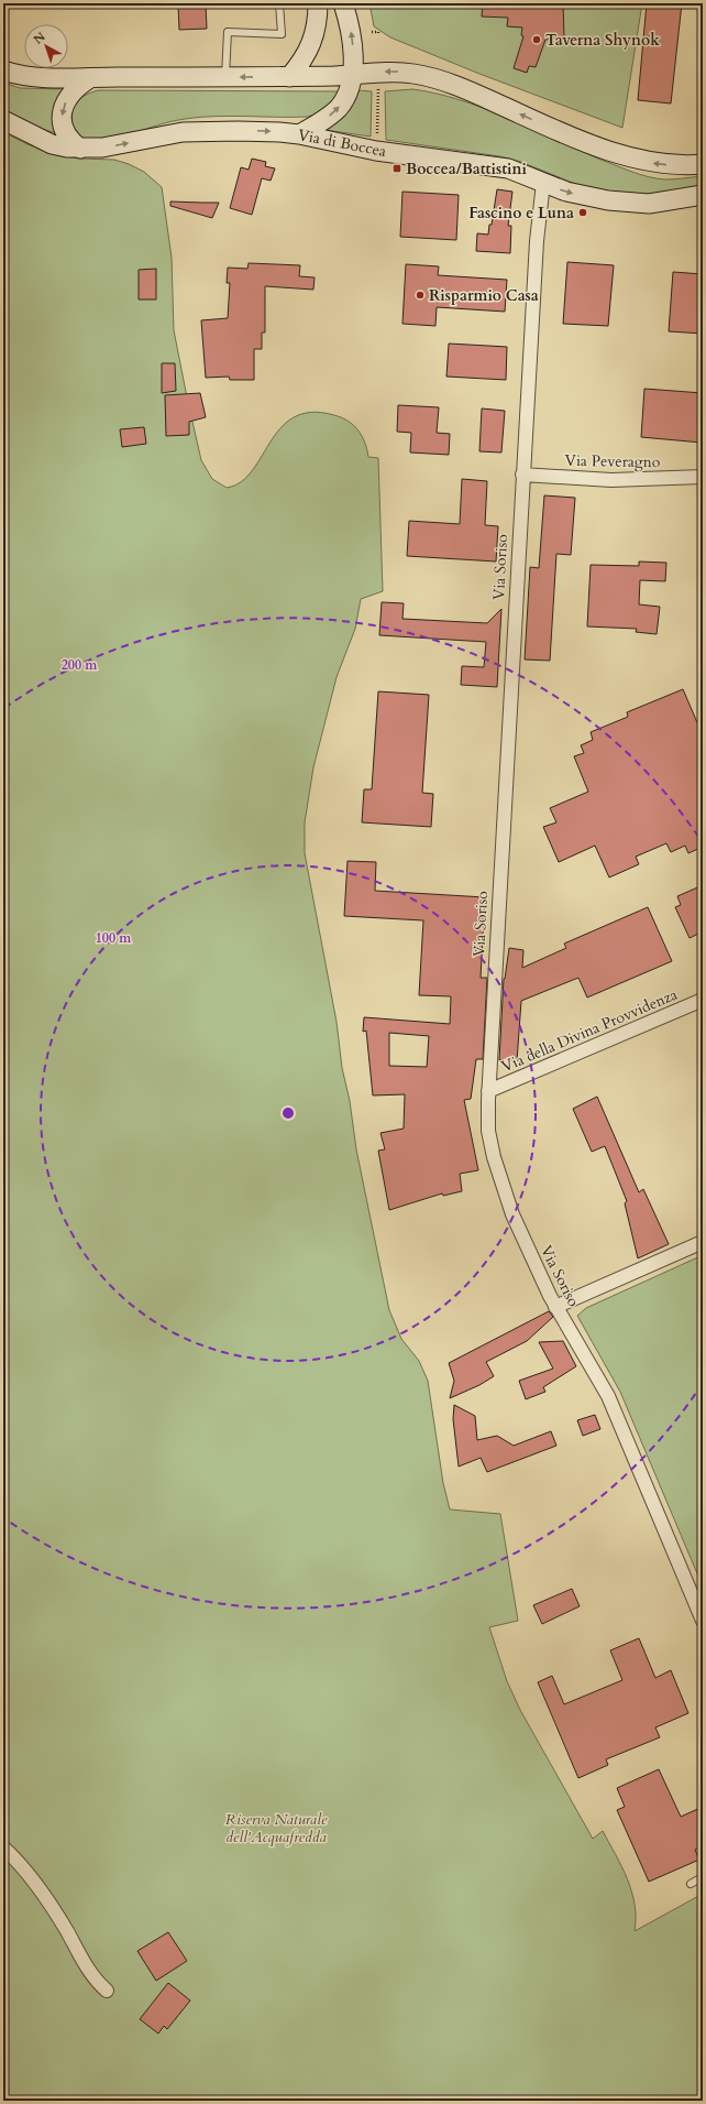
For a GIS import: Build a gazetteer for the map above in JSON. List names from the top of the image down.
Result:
{
  "streets": {
    "main road": ["Via di Boccea"],
    "street": ["Via Peveragno", "Via Soriso", "Via della Divina Provvidenza"]
  },
  "crossings": [
    ["Via di Boccea", "Via Soriso"],
    ["Via Peveragno", "Via Soriso"],
    ["Via Soriso", "Via della Divina Provvidenza"]
  ],
  "parks": ["Riserva Naturale dell'Acquafredda"],
  "places": {
    "other": ["Taverna Shynok", "Fascino e Luna", "Risparmio Casa"],
    "transit": ["Boccea/Battistini"]
  },
  "north": "top left",
  "rings": ["200 m", "100 m"]
}
